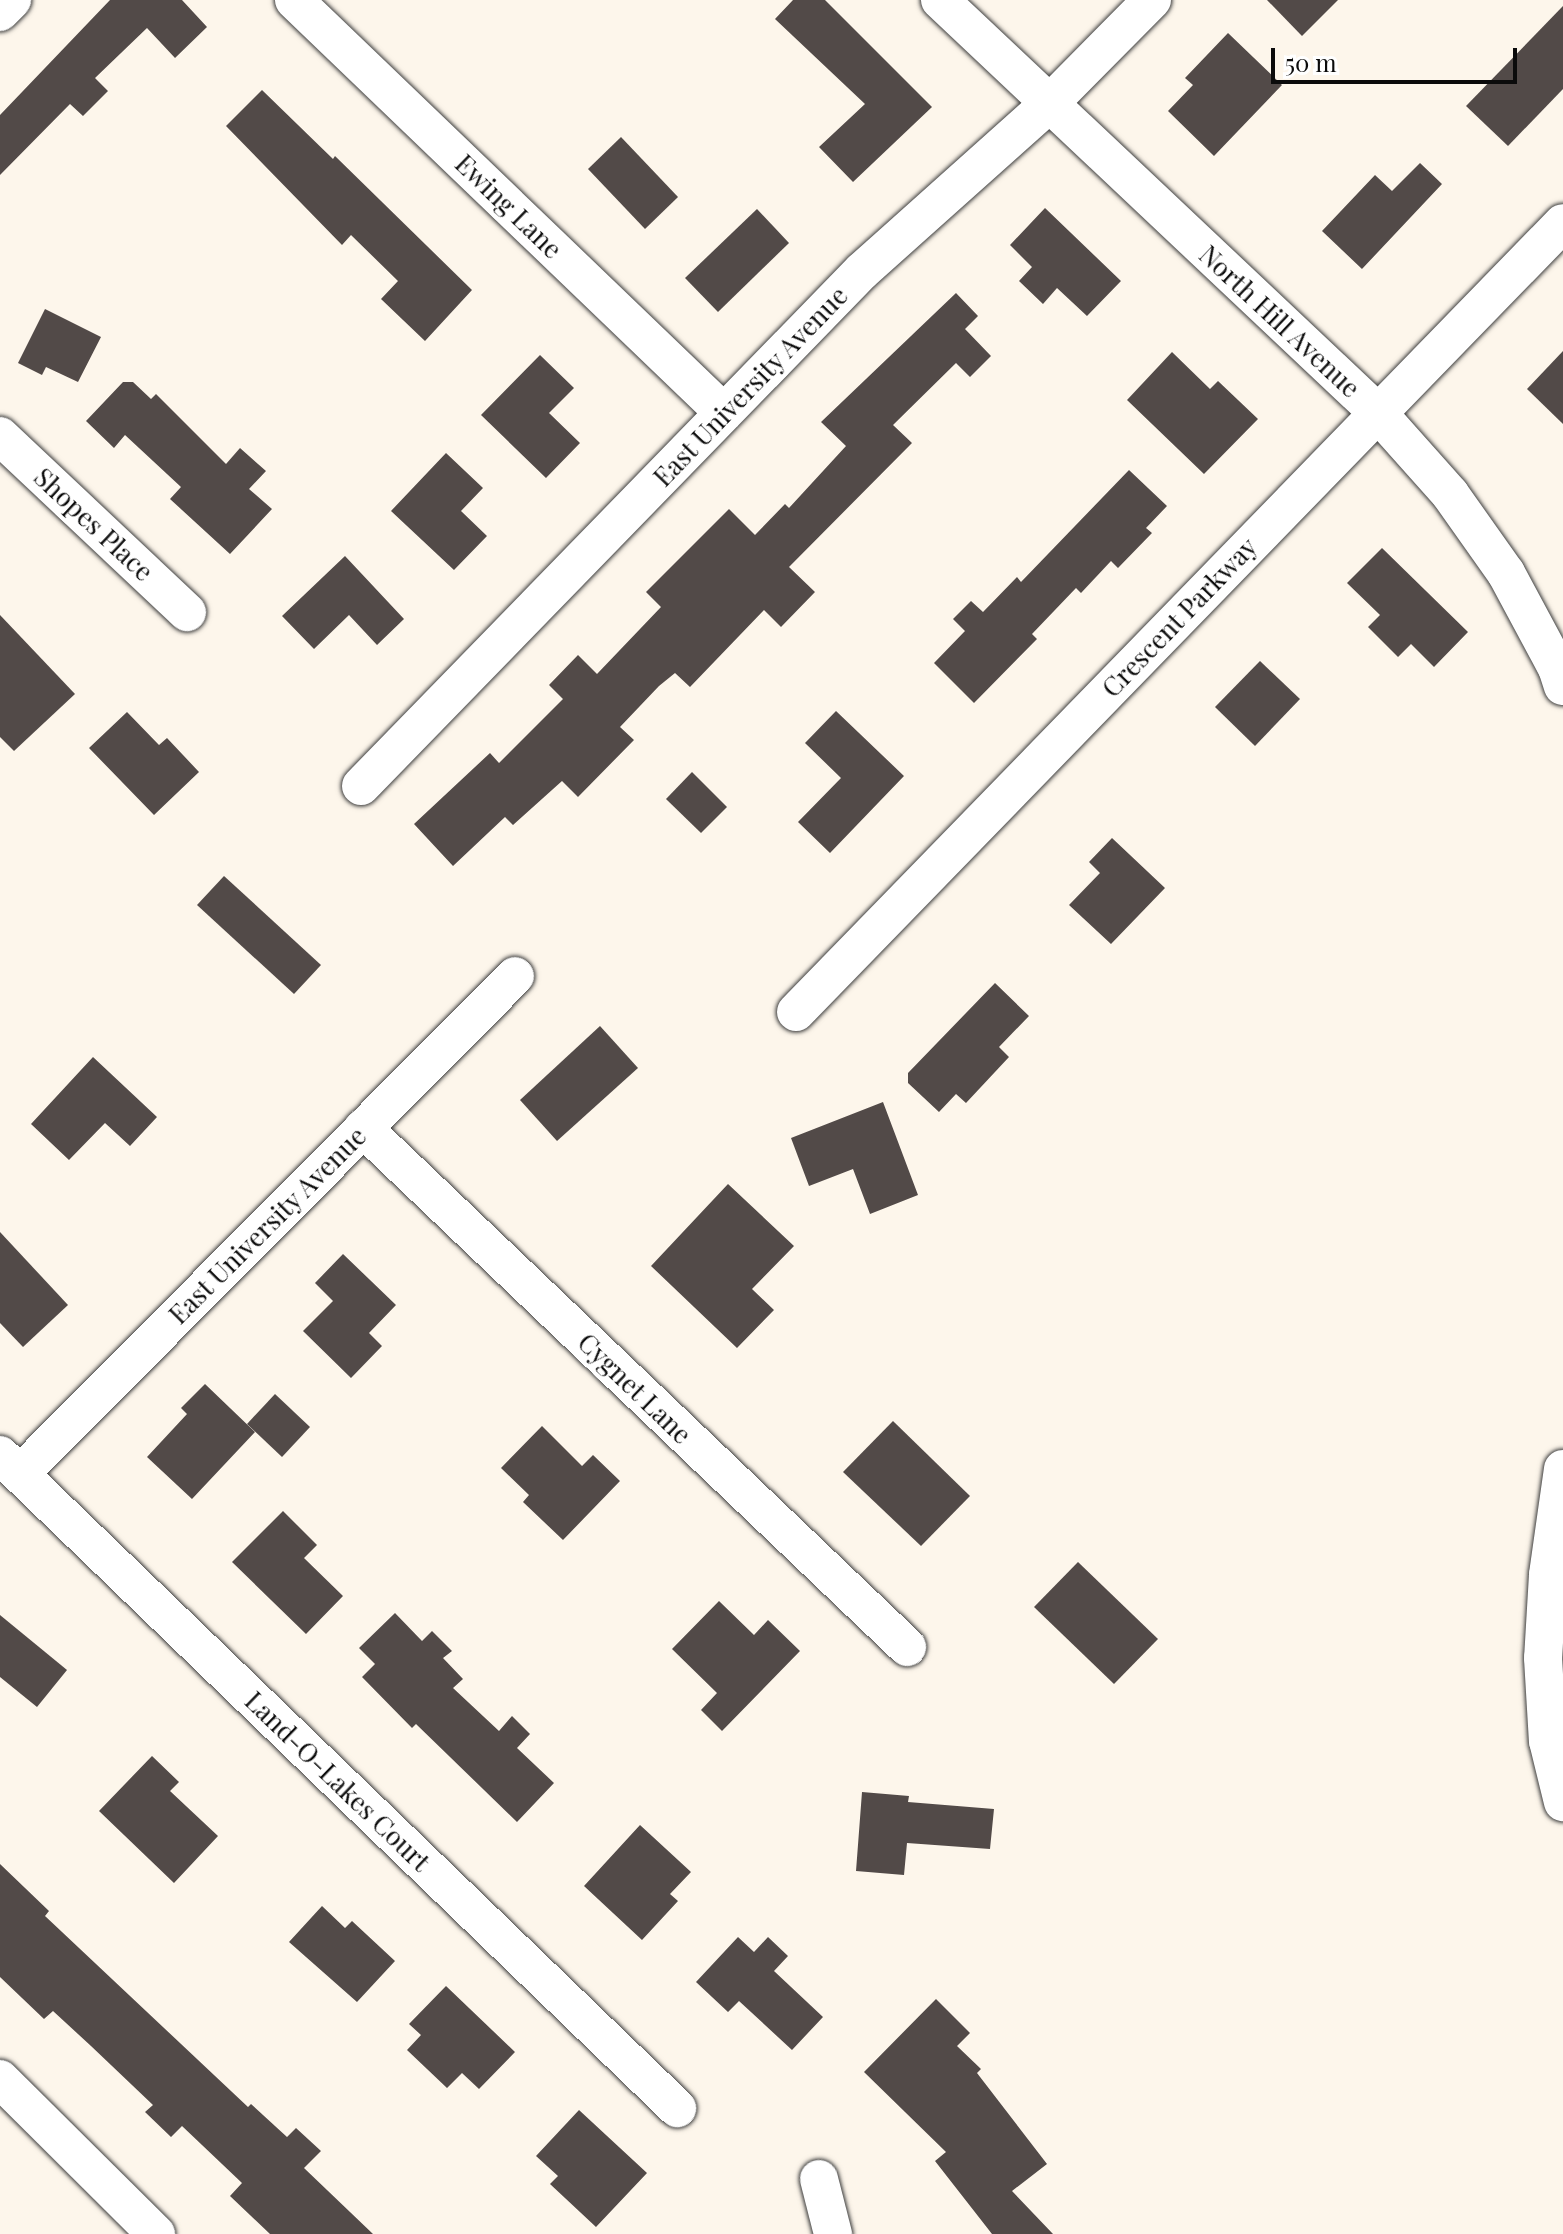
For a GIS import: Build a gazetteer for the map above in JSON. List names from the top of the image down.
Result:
{
  "streets": {
    "street": [
      "Ewing Lane",
      "North Hill Avenue",
      "East University Avenue",
      "Shopes Place",
      "Crescent Parkway",
      "Cygnet Lane",
      "Land-O-Lakes Court"
    ]
  },
  "crossings": [
    ["Ewing Lane", "East University Avenue"],
    ["North Hill Avenue", "East University Avenue"],
    ["North Hill Avenue", "Crescent Parkway"],
    ["East University Avenue", "Cygnet Lane"],
    ["East University Avenue", "Land-O-Lakes Court"]
  ],
  "scale_bar": "50 m"
}
